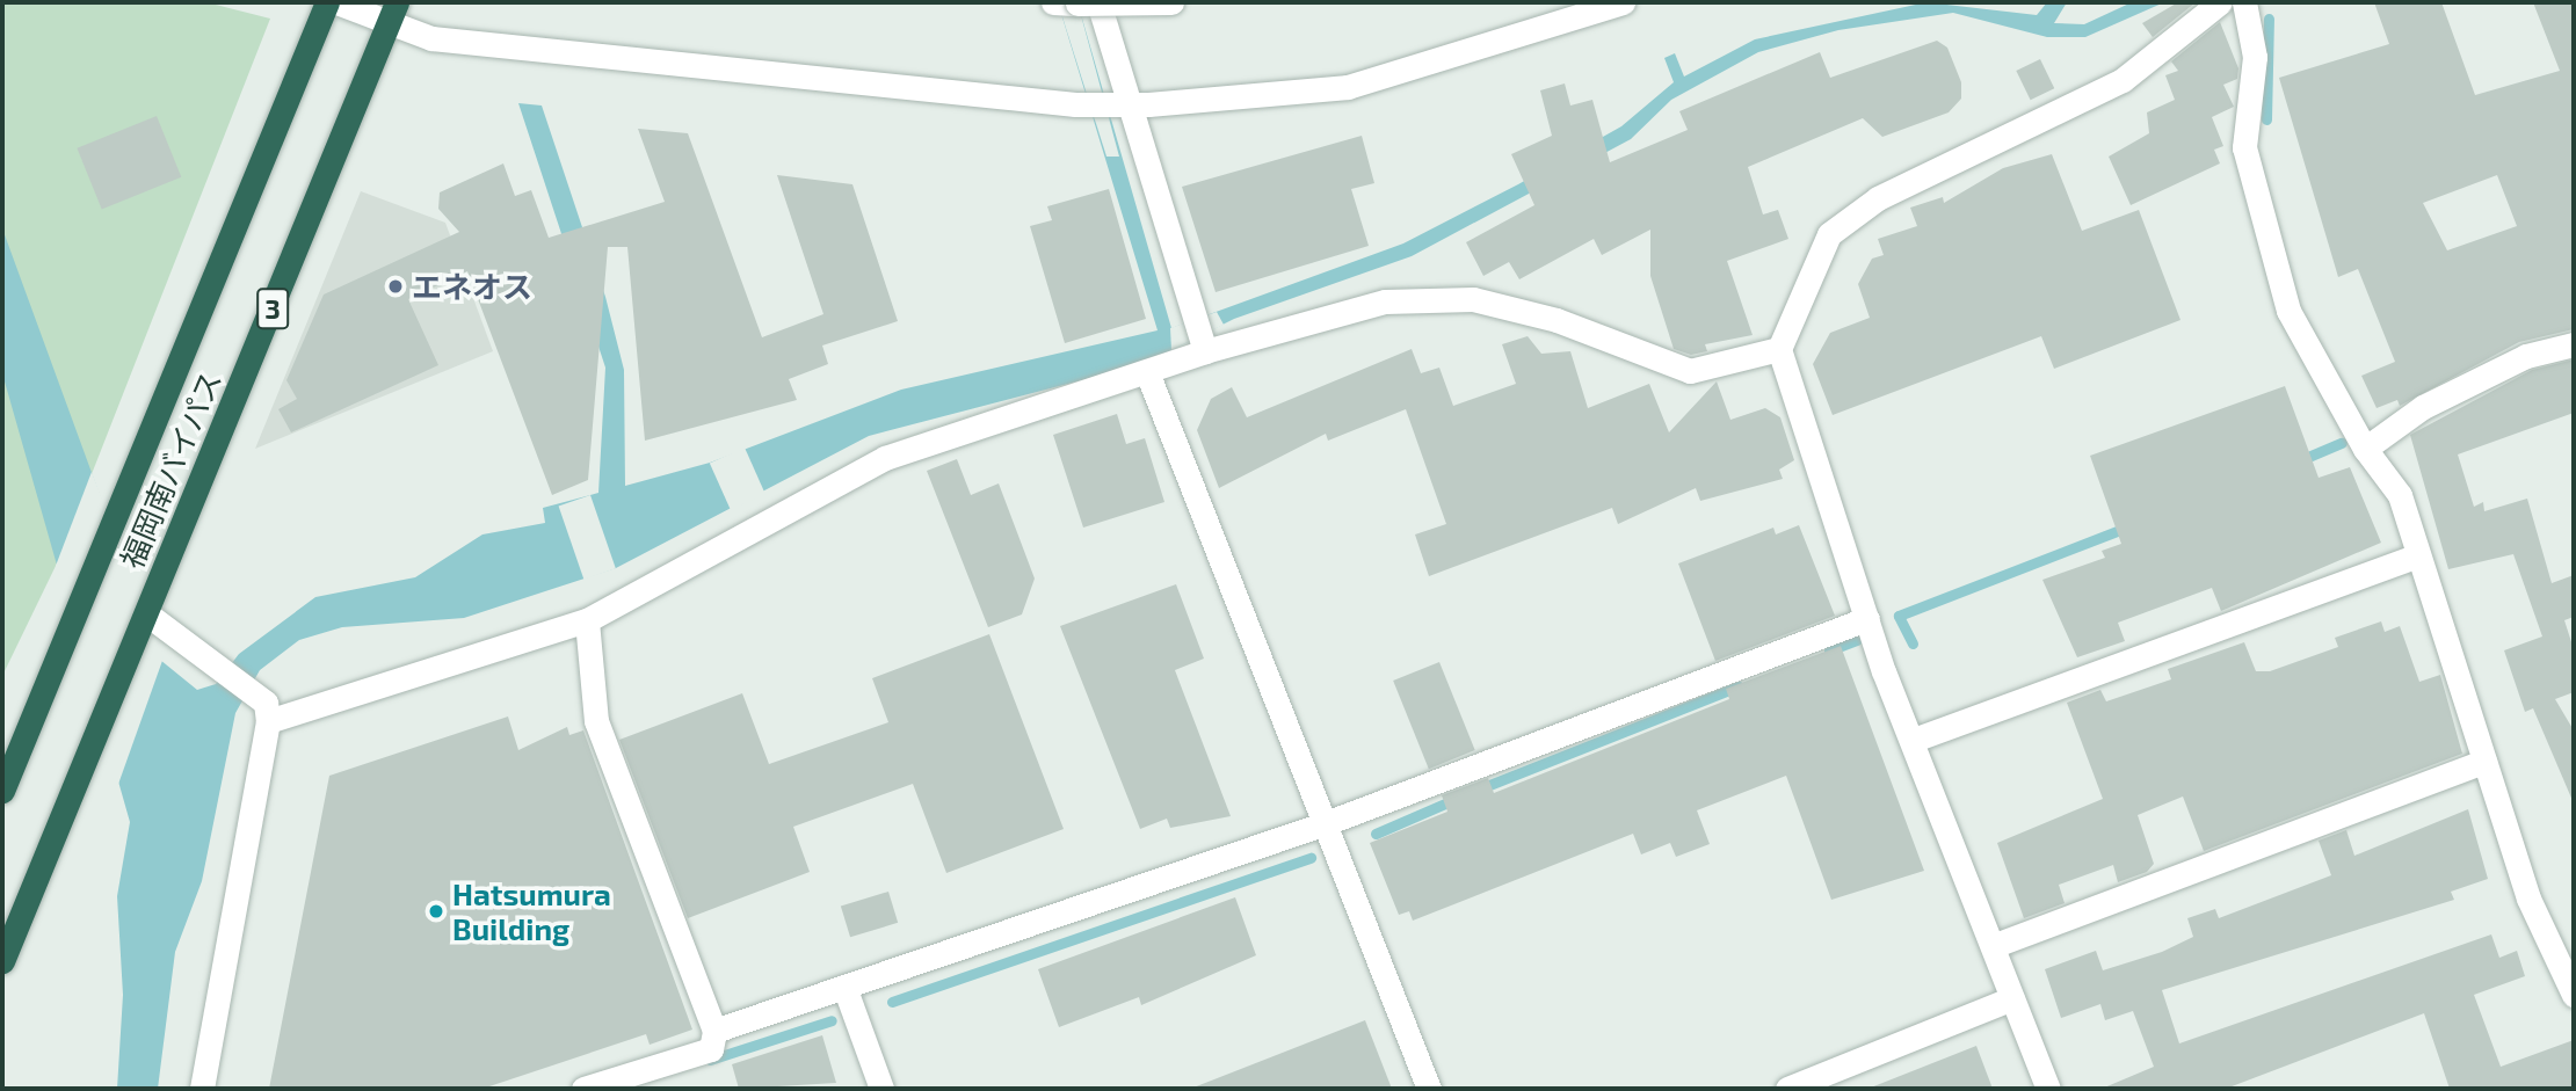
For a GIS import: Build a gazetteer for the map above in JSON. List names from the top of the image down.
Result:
{
  "streets": {
    "highway": ["3", "福岡南バイパス"]
  },
  "places": ["エネオス", "Hatsumura Building"]
}
